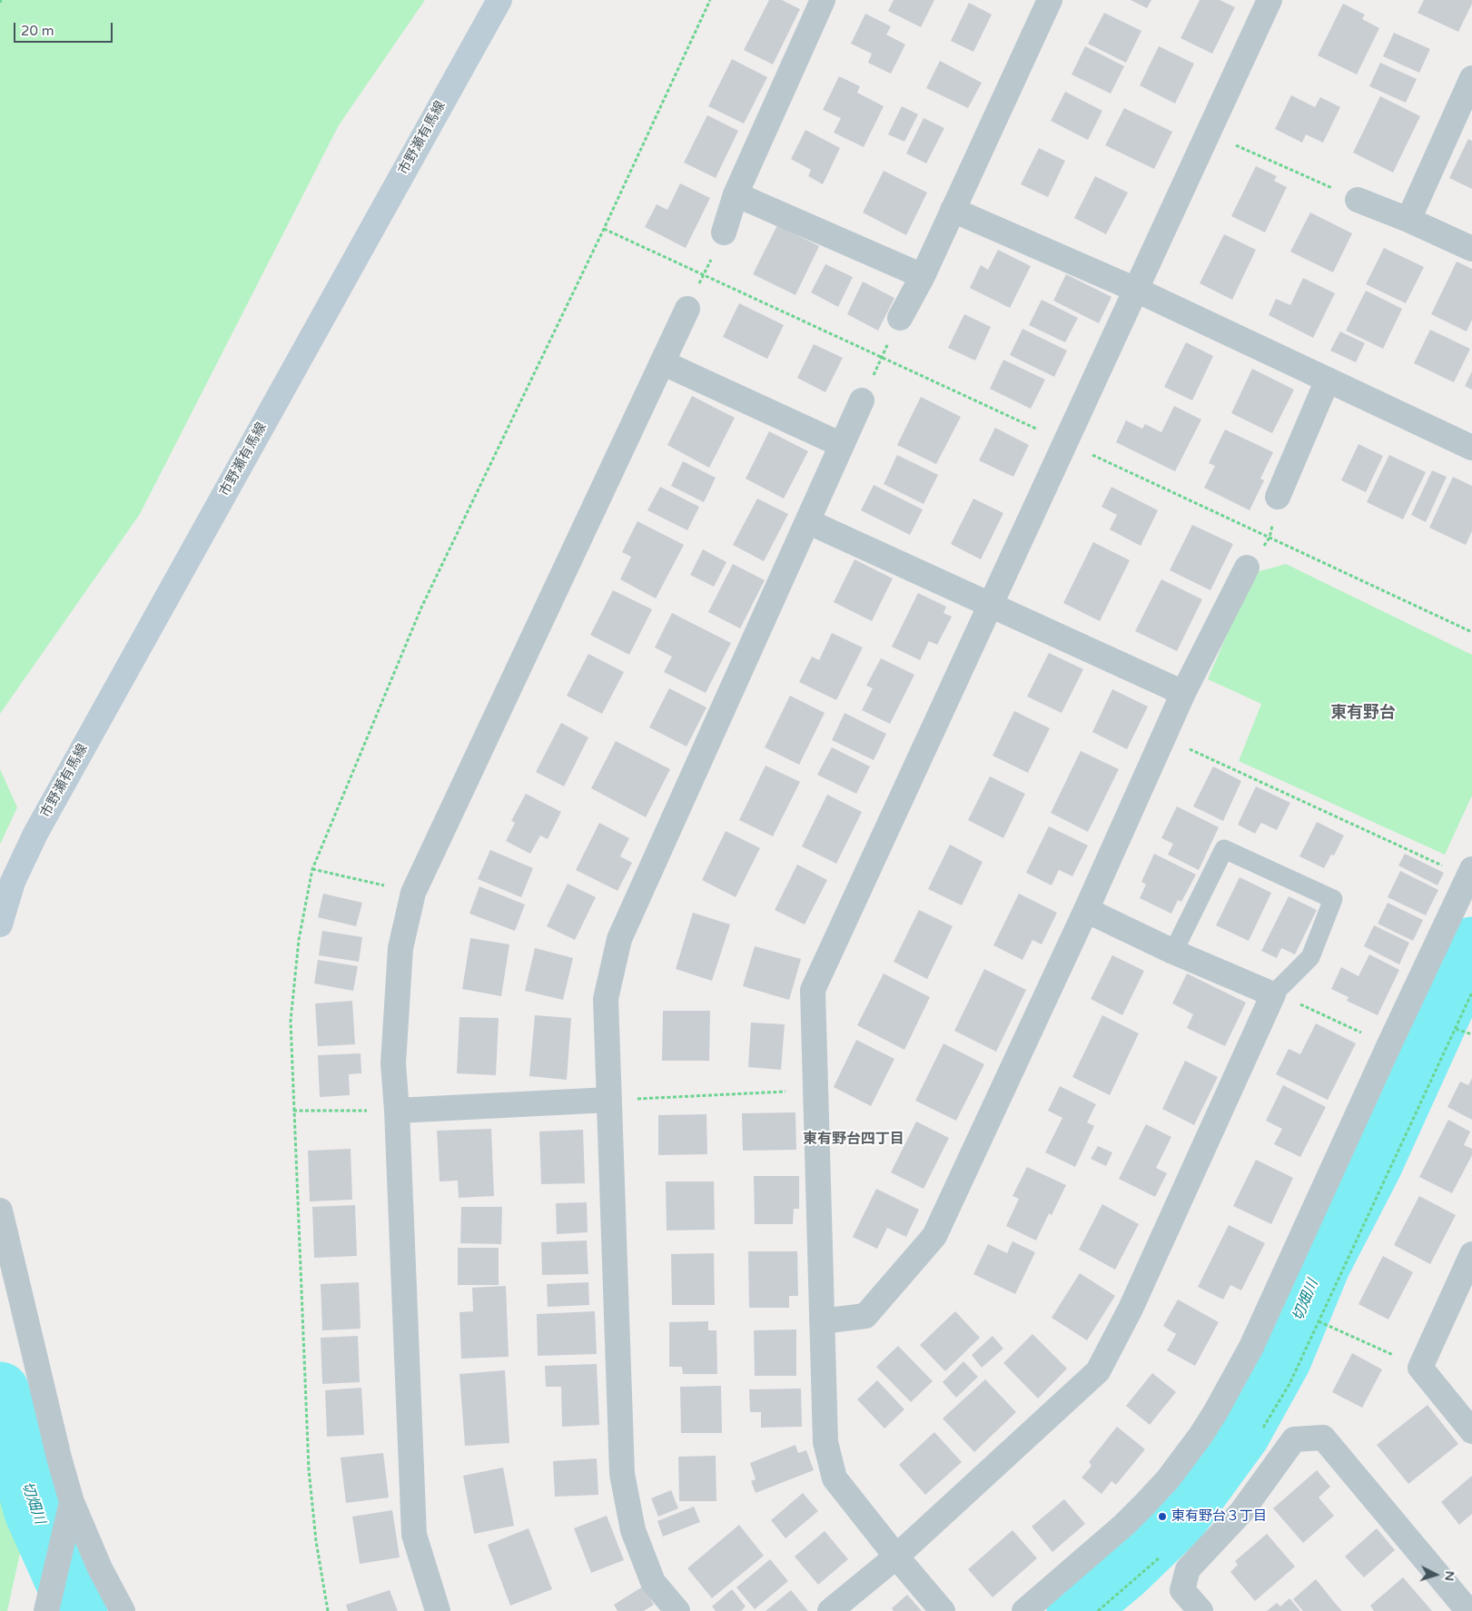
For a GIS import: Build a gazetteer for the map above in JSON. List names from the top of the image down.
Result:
{
  "streets": {
    "main road": ["市野瀬有馬線"]
  },
  "districts": ["東有野台", "東有野台四丁目"],
  "water": ["切畑川"],
  "places": ["東有野台３丁目"],
  "scale_bar": "20 m",
  "north": "right"
}
